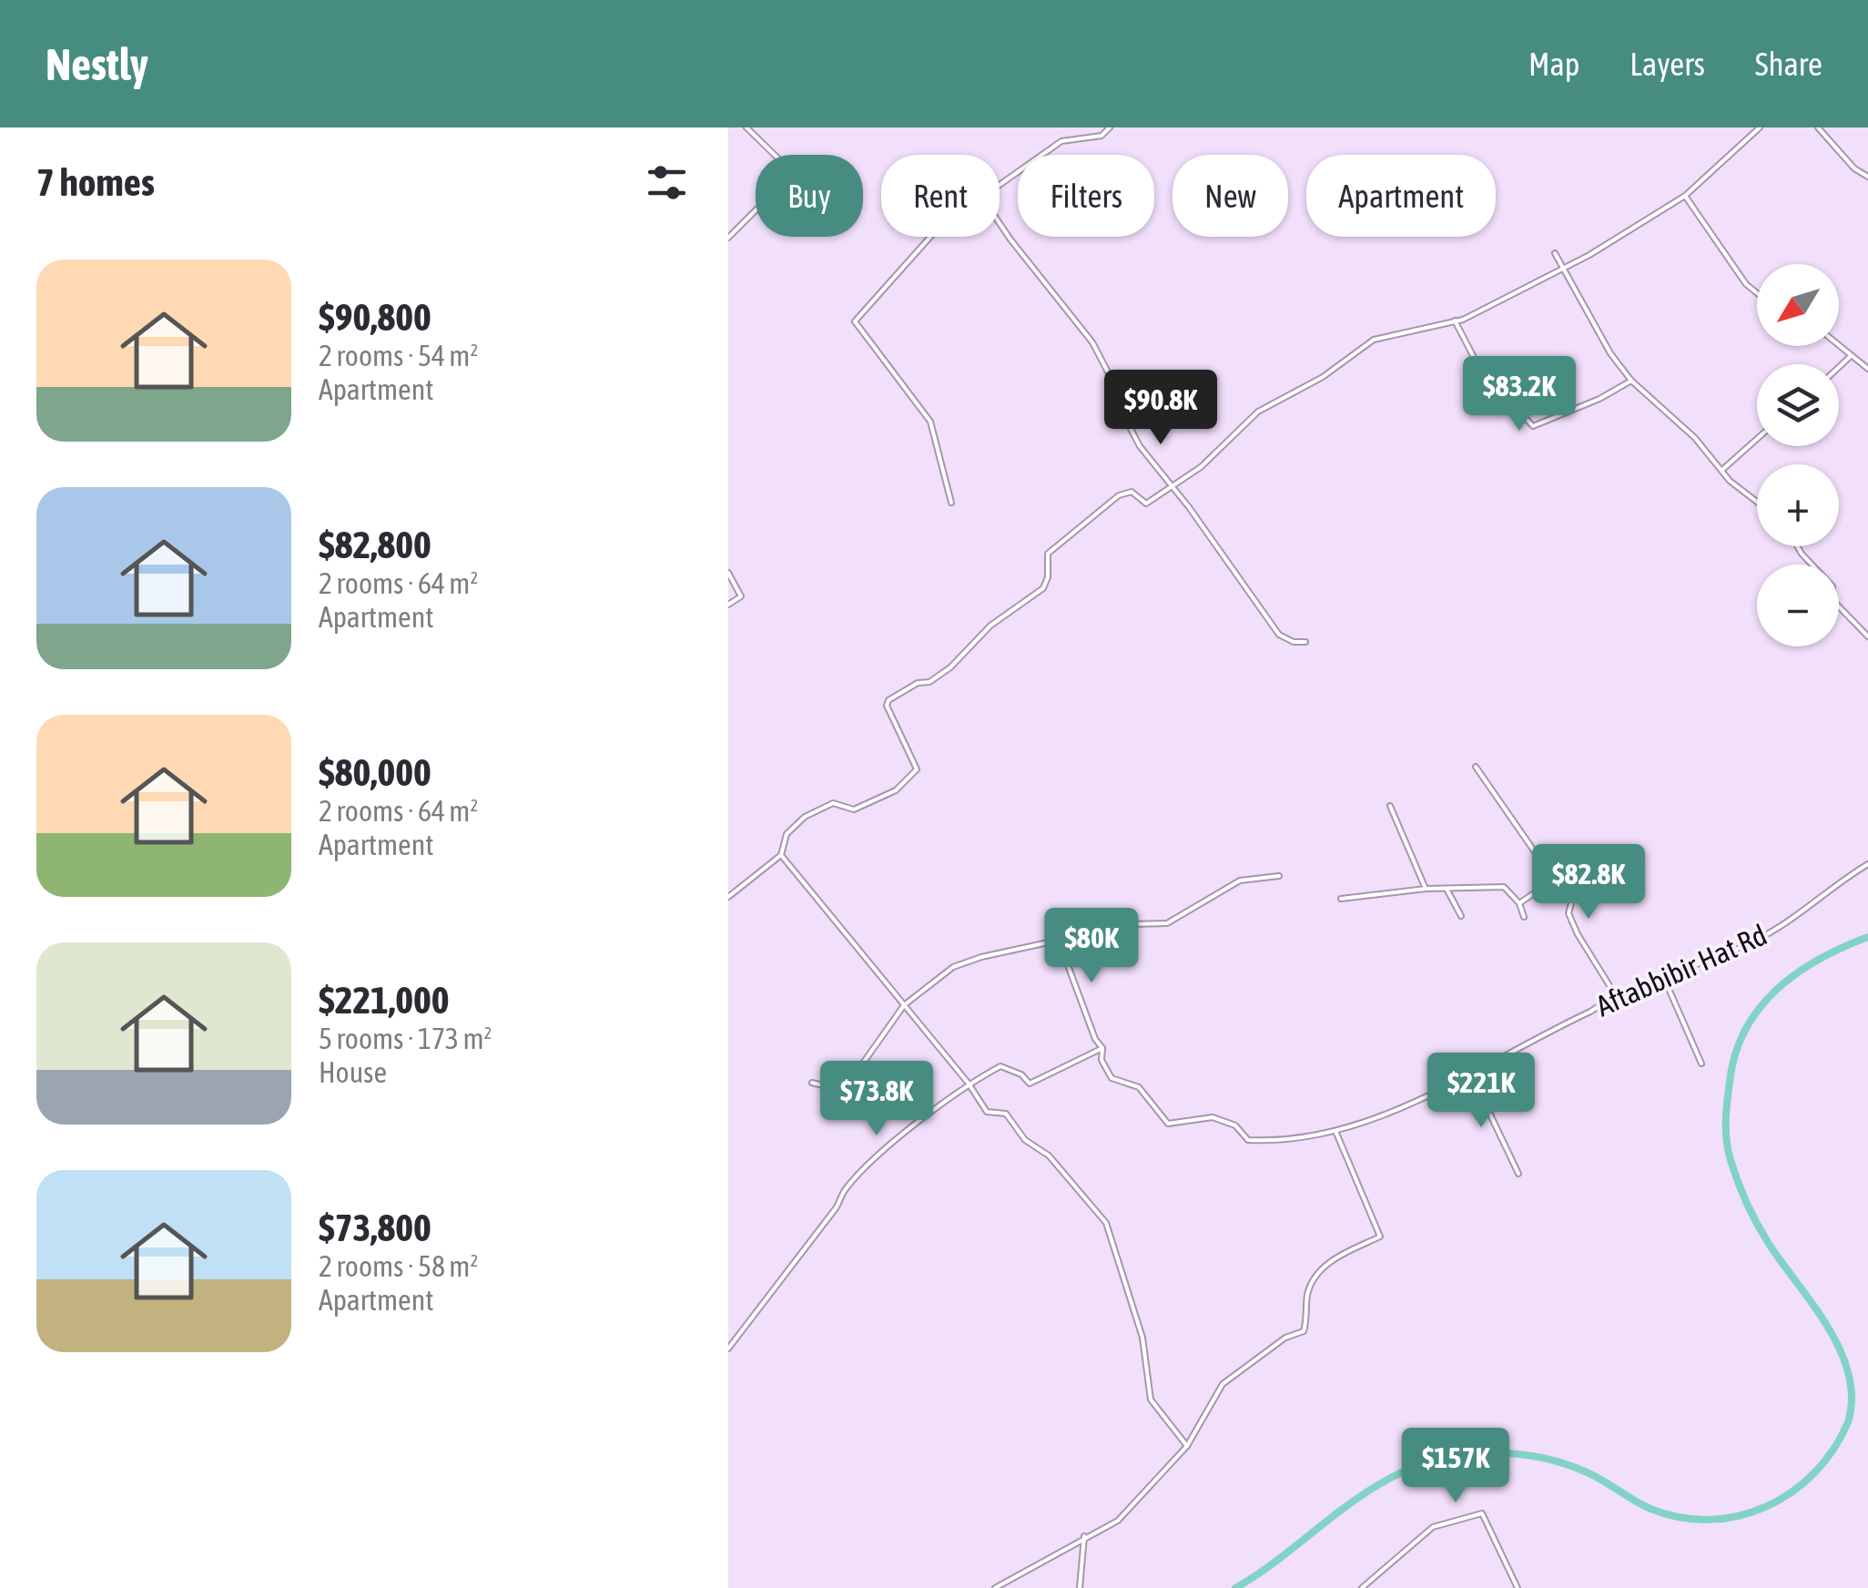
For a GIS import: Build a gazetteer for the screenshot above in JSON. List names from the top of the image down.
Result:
{
  "streets": {
    "street": ["Aftabbibir Hat Rd"]
  },
  "north": "bottom left",
  "page": {
    "header": "Nestly",
    "nav": ["Map", "Layers", "Share"],
    "heading": "7 homes",
    "chip": [
      "Buy",
      "Rent",
      "Filters",
      "New",
      "Apartment"
    ],
    "list": [
      {
        "name": "$90,800",
        "note": "2 rooms · 54 m² · Apartment"
      },
      {
        "name": "$82,800",
        "note": "2 rooms · 64 m² · Apartment"
      },
      {
        "name": "$80,000",
        "note": "2 rooms · 64 m² · Apartment"
      },
      {
        "name": "$221,000",
        "note": "5 rooms · 173 m² · House"
      },
      {
        "name": "$73,800",
        "note": "2 rooms · 58 m² · Apartment"
      }
    ],
    "map_buttons": ["+", "−"],
    "price": [
      "$83.2K",
      "$90.8K",
      "$82.8K",
      "$80K",
      "$221K",
      "$73.8K",
      "$157K"
    ]
  }
}
